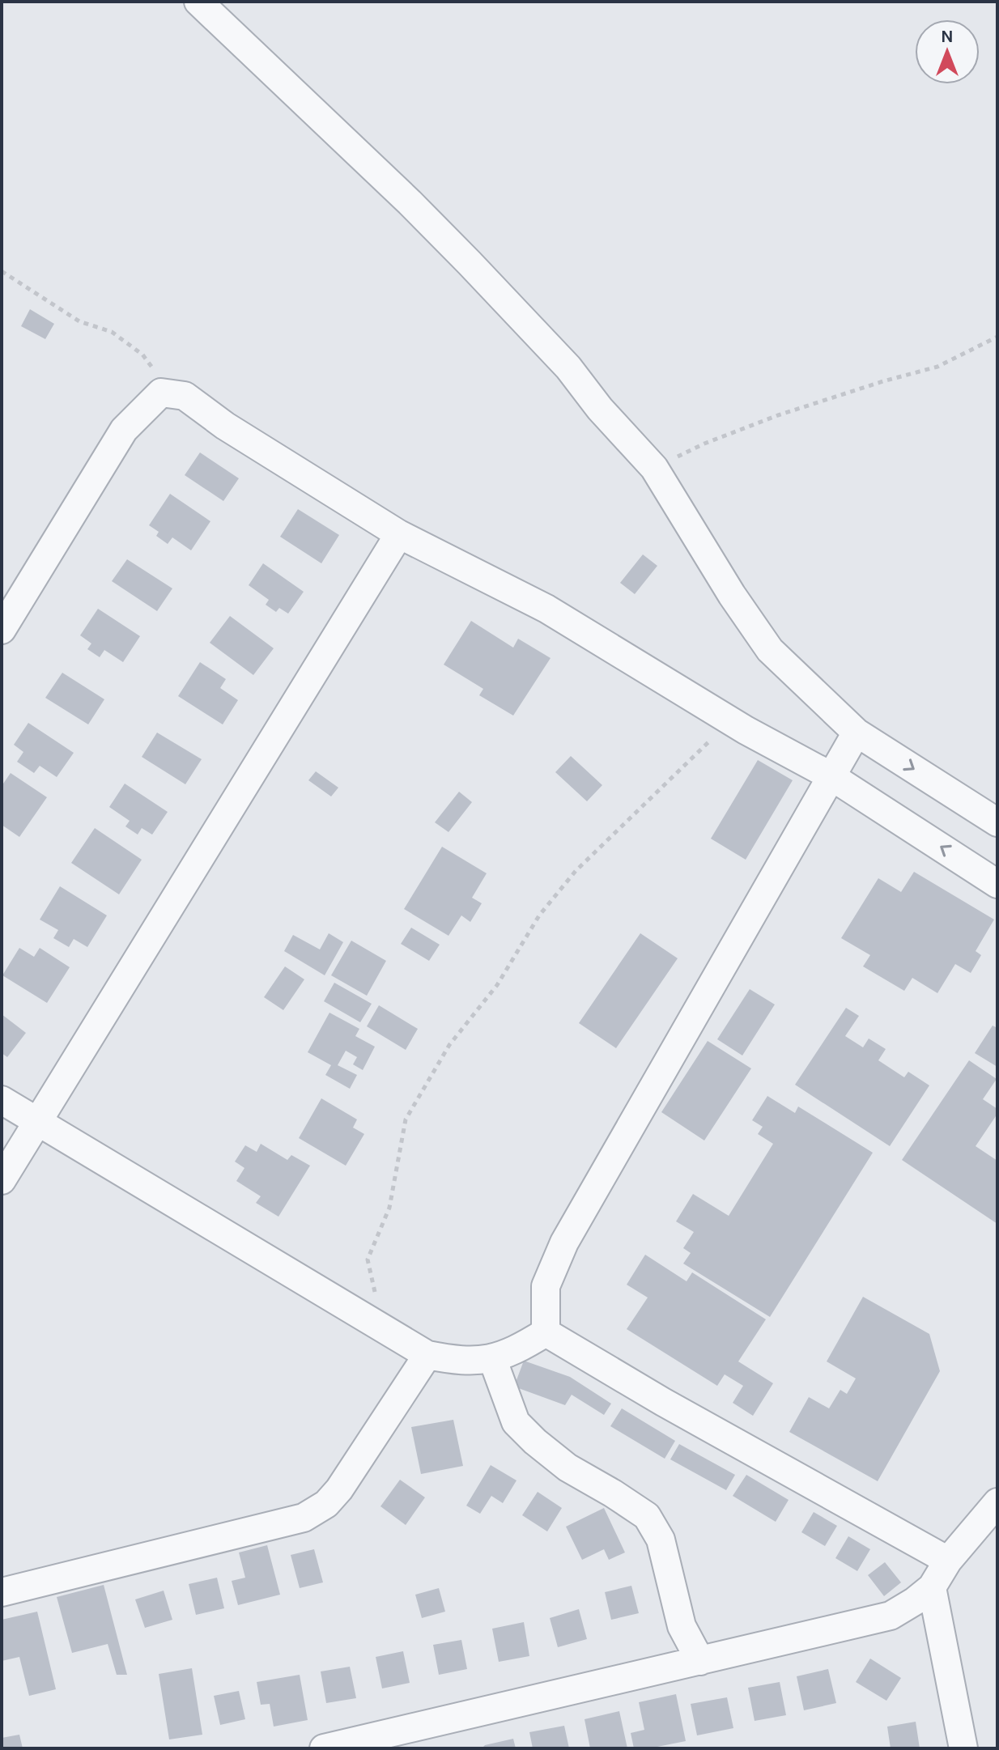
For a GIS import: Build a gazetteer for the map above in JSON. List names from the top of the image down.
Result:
{
  "north": "top"
}
